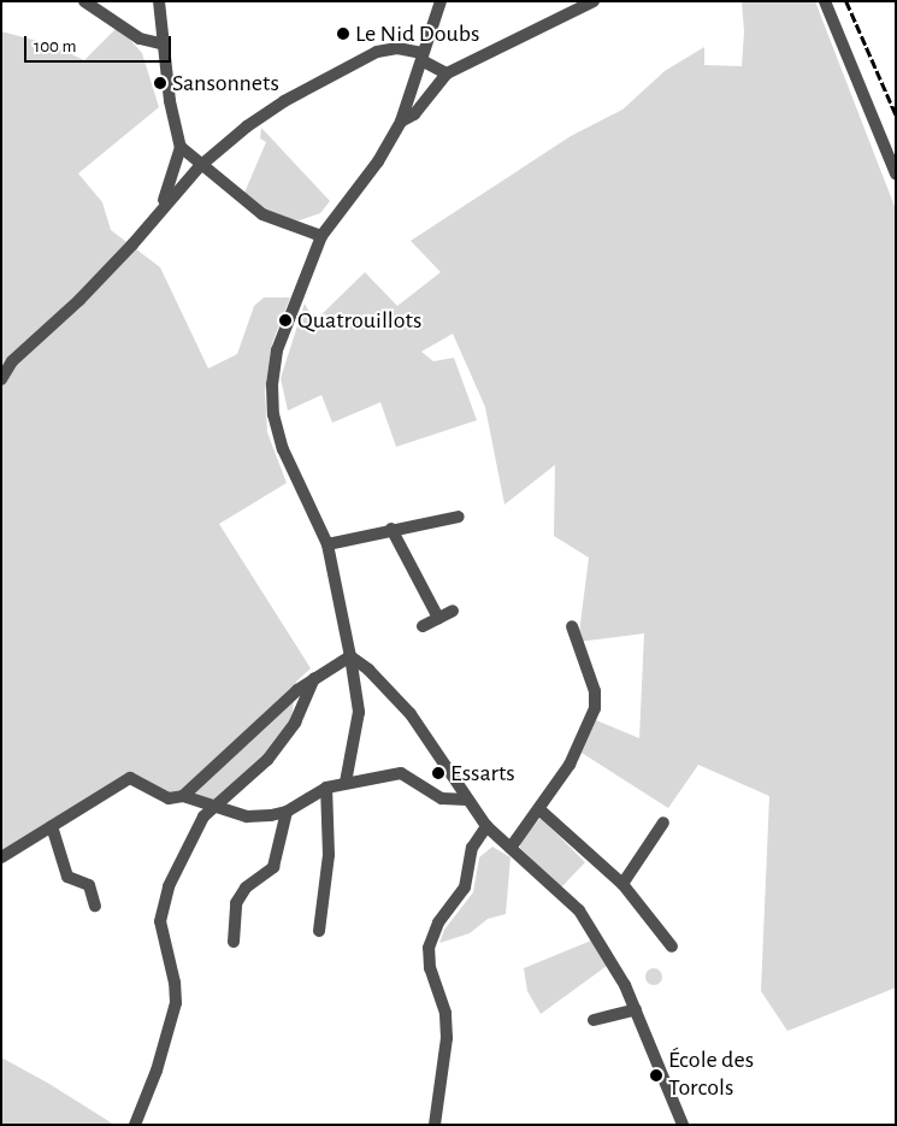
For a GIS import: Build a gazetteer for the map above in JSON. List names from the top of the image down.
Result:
{
  "places": [
    "Le Nid Doubs",
    "Sansonnets",
    "Quatrouillots",
    "Essarts",
    "École des Torcols"
  ],
  "scale_bar": "100 m"
}
